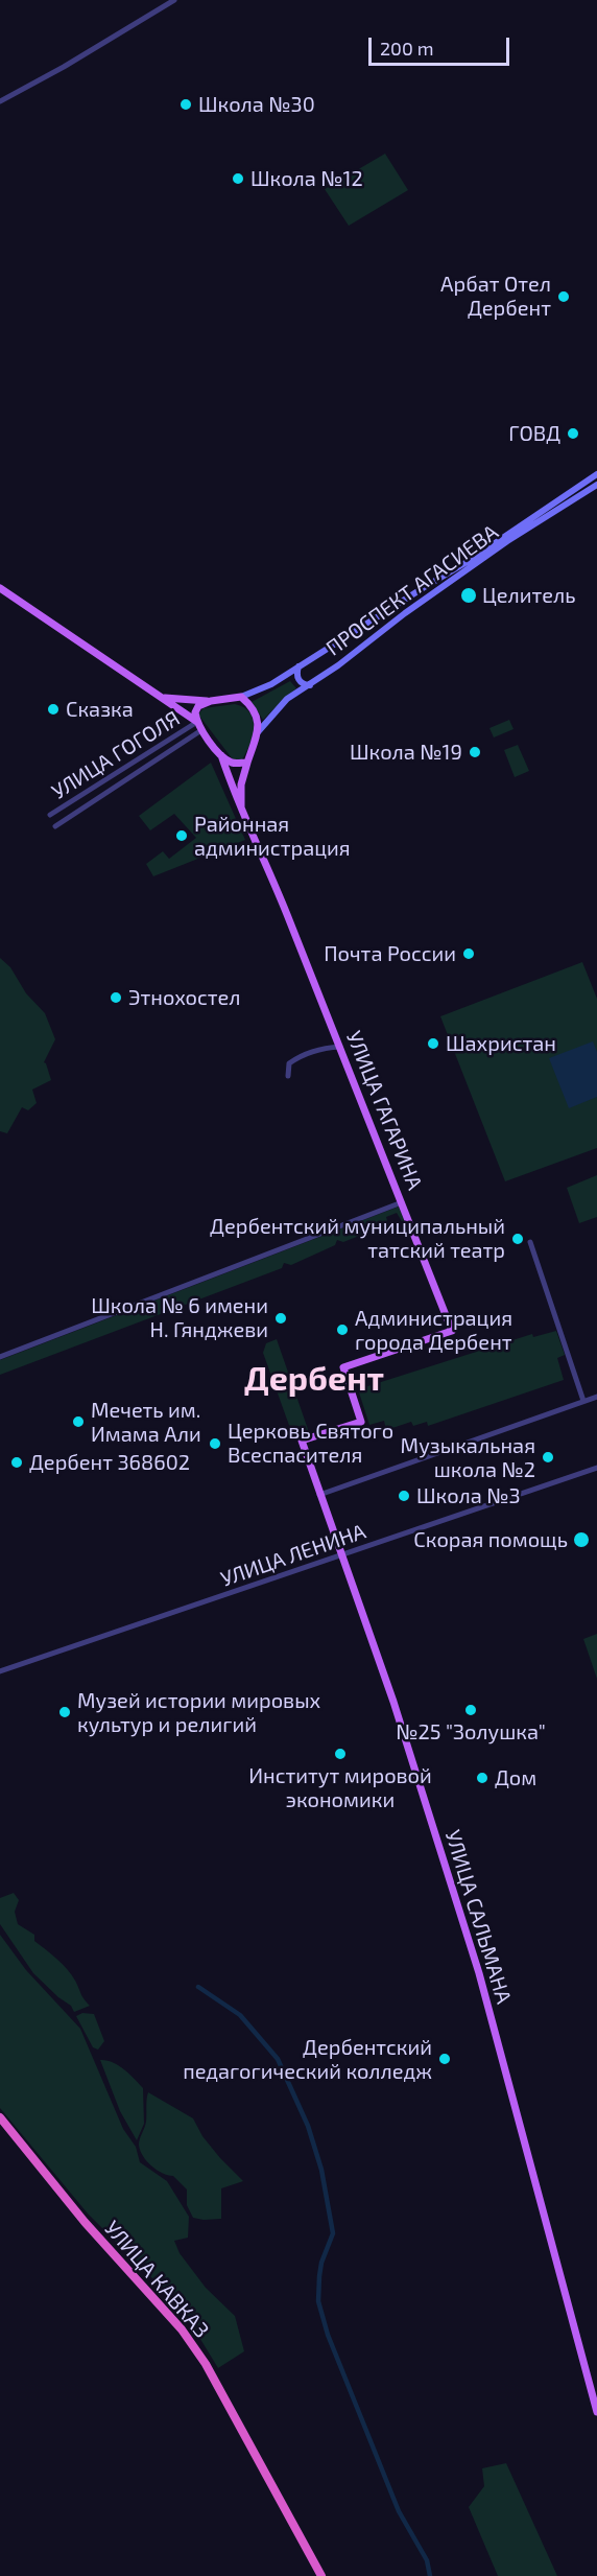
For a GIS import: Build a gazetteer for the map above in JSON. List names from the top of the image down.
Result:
{
  "streets": {
    "highway": ["УЛИЦА КАВКАЗ"],
    "main road": ["ПРОСПЕКТ АГАСИЕВА", "УЛИЦА ГАГАРИНА", "УЛИЦА САЛЬМАНА"],
    "street": ["УЛИЦА ГОГОЛЯ", "УЛИЦА ЛЕНИНА"]
  },
  "crossings": [
    ["ПРОСПЕКТ АГАСИЕВА", "УЛИЦА ГОГОЛЯ"],
    ["ПРОСПЕКТ АГАСИЕВА", "УЛИЦА ГАГАРИНА"],
    ["УЛИЦА ГОГОЛЯ", "УЛИЦА ГАГАРИНА"],
    ["УЛИЦА ГАГАРИНА", "УЛИЦА САЛЬМАНА"],
    ["УЛИЦА ЛЕНИНА", "УЛИЦА САЛЬМАНА"]
  ],
  "districts": ["Дербент"],
  "places": [
    "Школа №30",
    "Школа №12",
    "Арбат Отел Дербент",
    "ГОВД",
    "Целитель",
    "Сказка",
    "Школа №19",
    "Районная администрация",
    "Почта России",
    "Этнохостел",
    "Шахристан",
    "Дербентский муниципальный татский театр",
    "Школа № 6 имени Н. Гянджеви",
    "Администрация города Дербент",
    "Мечеть им. Имама Али",
    "Церковь Святого Всеспасителя",
    "Музыкальная школа №2",
    "Дербент 368602",
    "Школа №3",
    "Скорая помощь",
    "№25 \"Золушка\"",
    "Музей истории мировых культур и религий",
    "Институт мировой экономики",
    "Дом",
    "Дербентский педагогический колледж"
  ],
  "scale_bar": "200 m"
}
